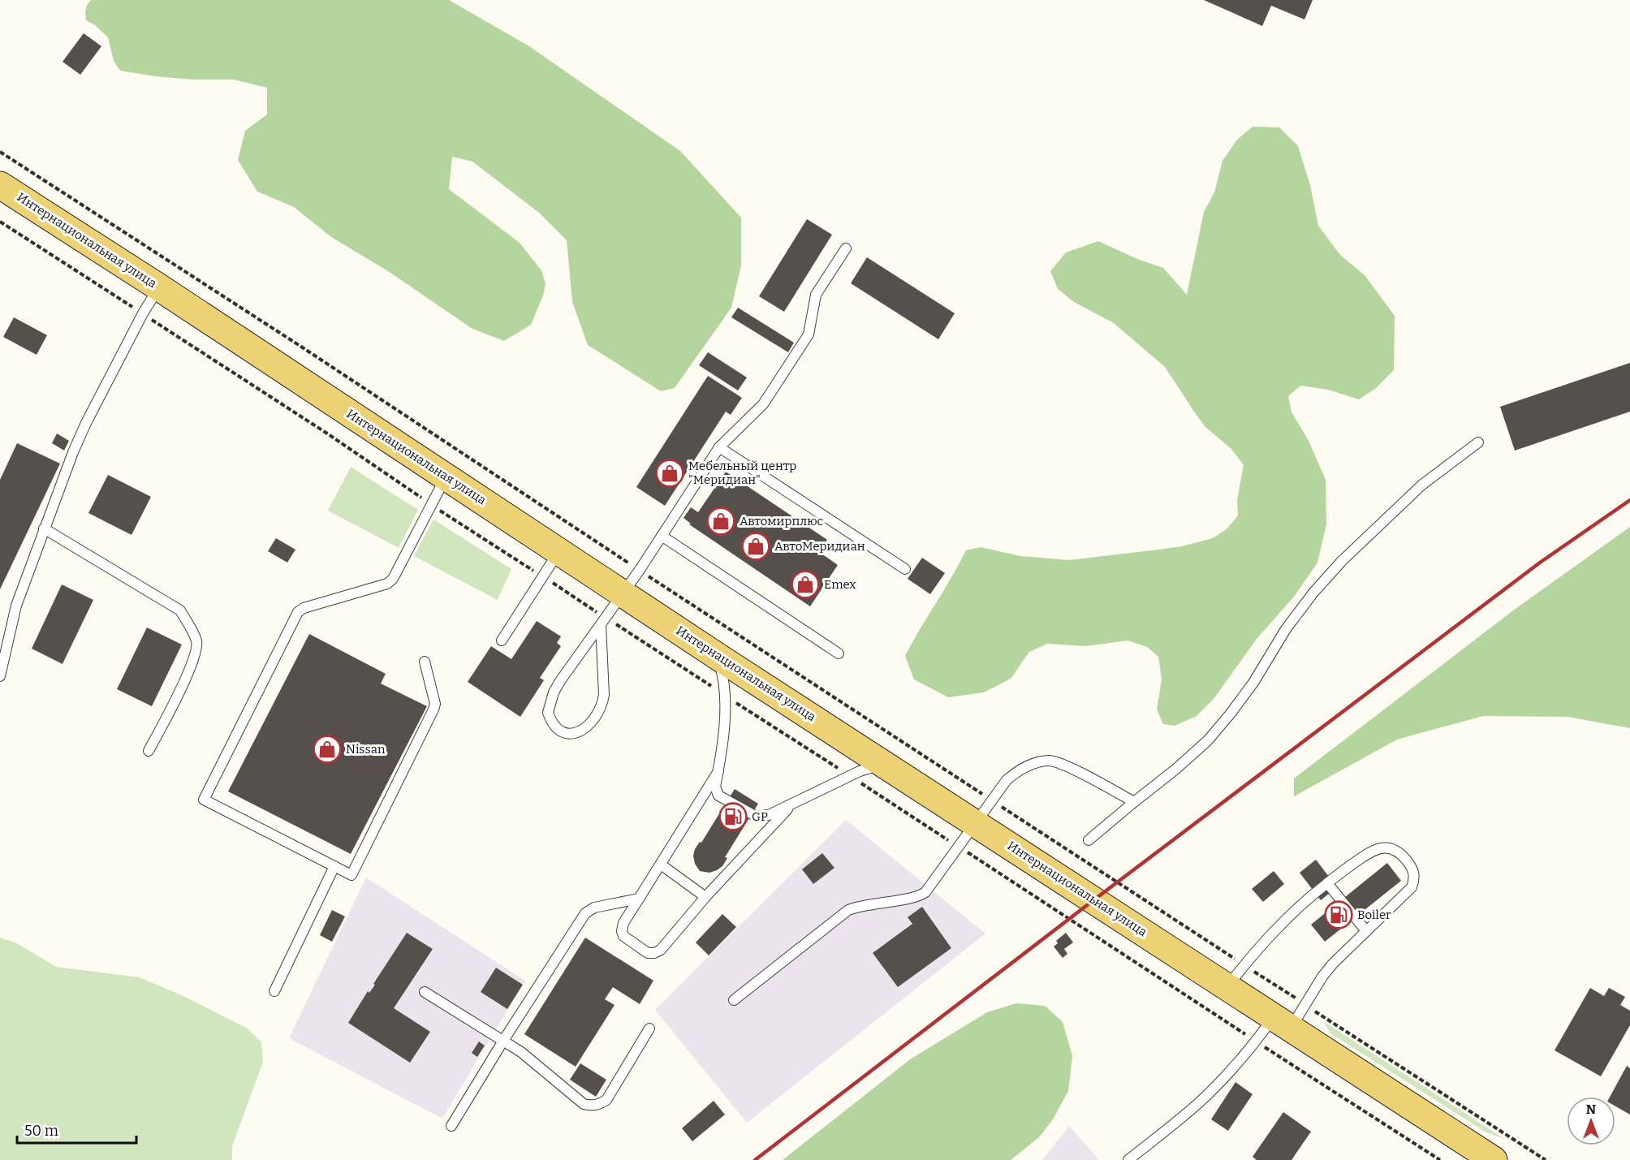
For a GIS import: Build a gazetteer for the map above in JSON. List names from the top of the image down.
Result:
{
  "streets": {
    "main road": ["Интернациональная улица"]
  },
  "places": {
    "shop": [
      "Мебельный центр \"Меридиан\"",
      "Автомирплюс",
      "АвтоМеридиан",
      "Emex",
      "Nissan"
    ],
    "fuel station": ["GP", "Boiler"]
  },
  "scale_bar": "50 m",
  "north": "top"
}
